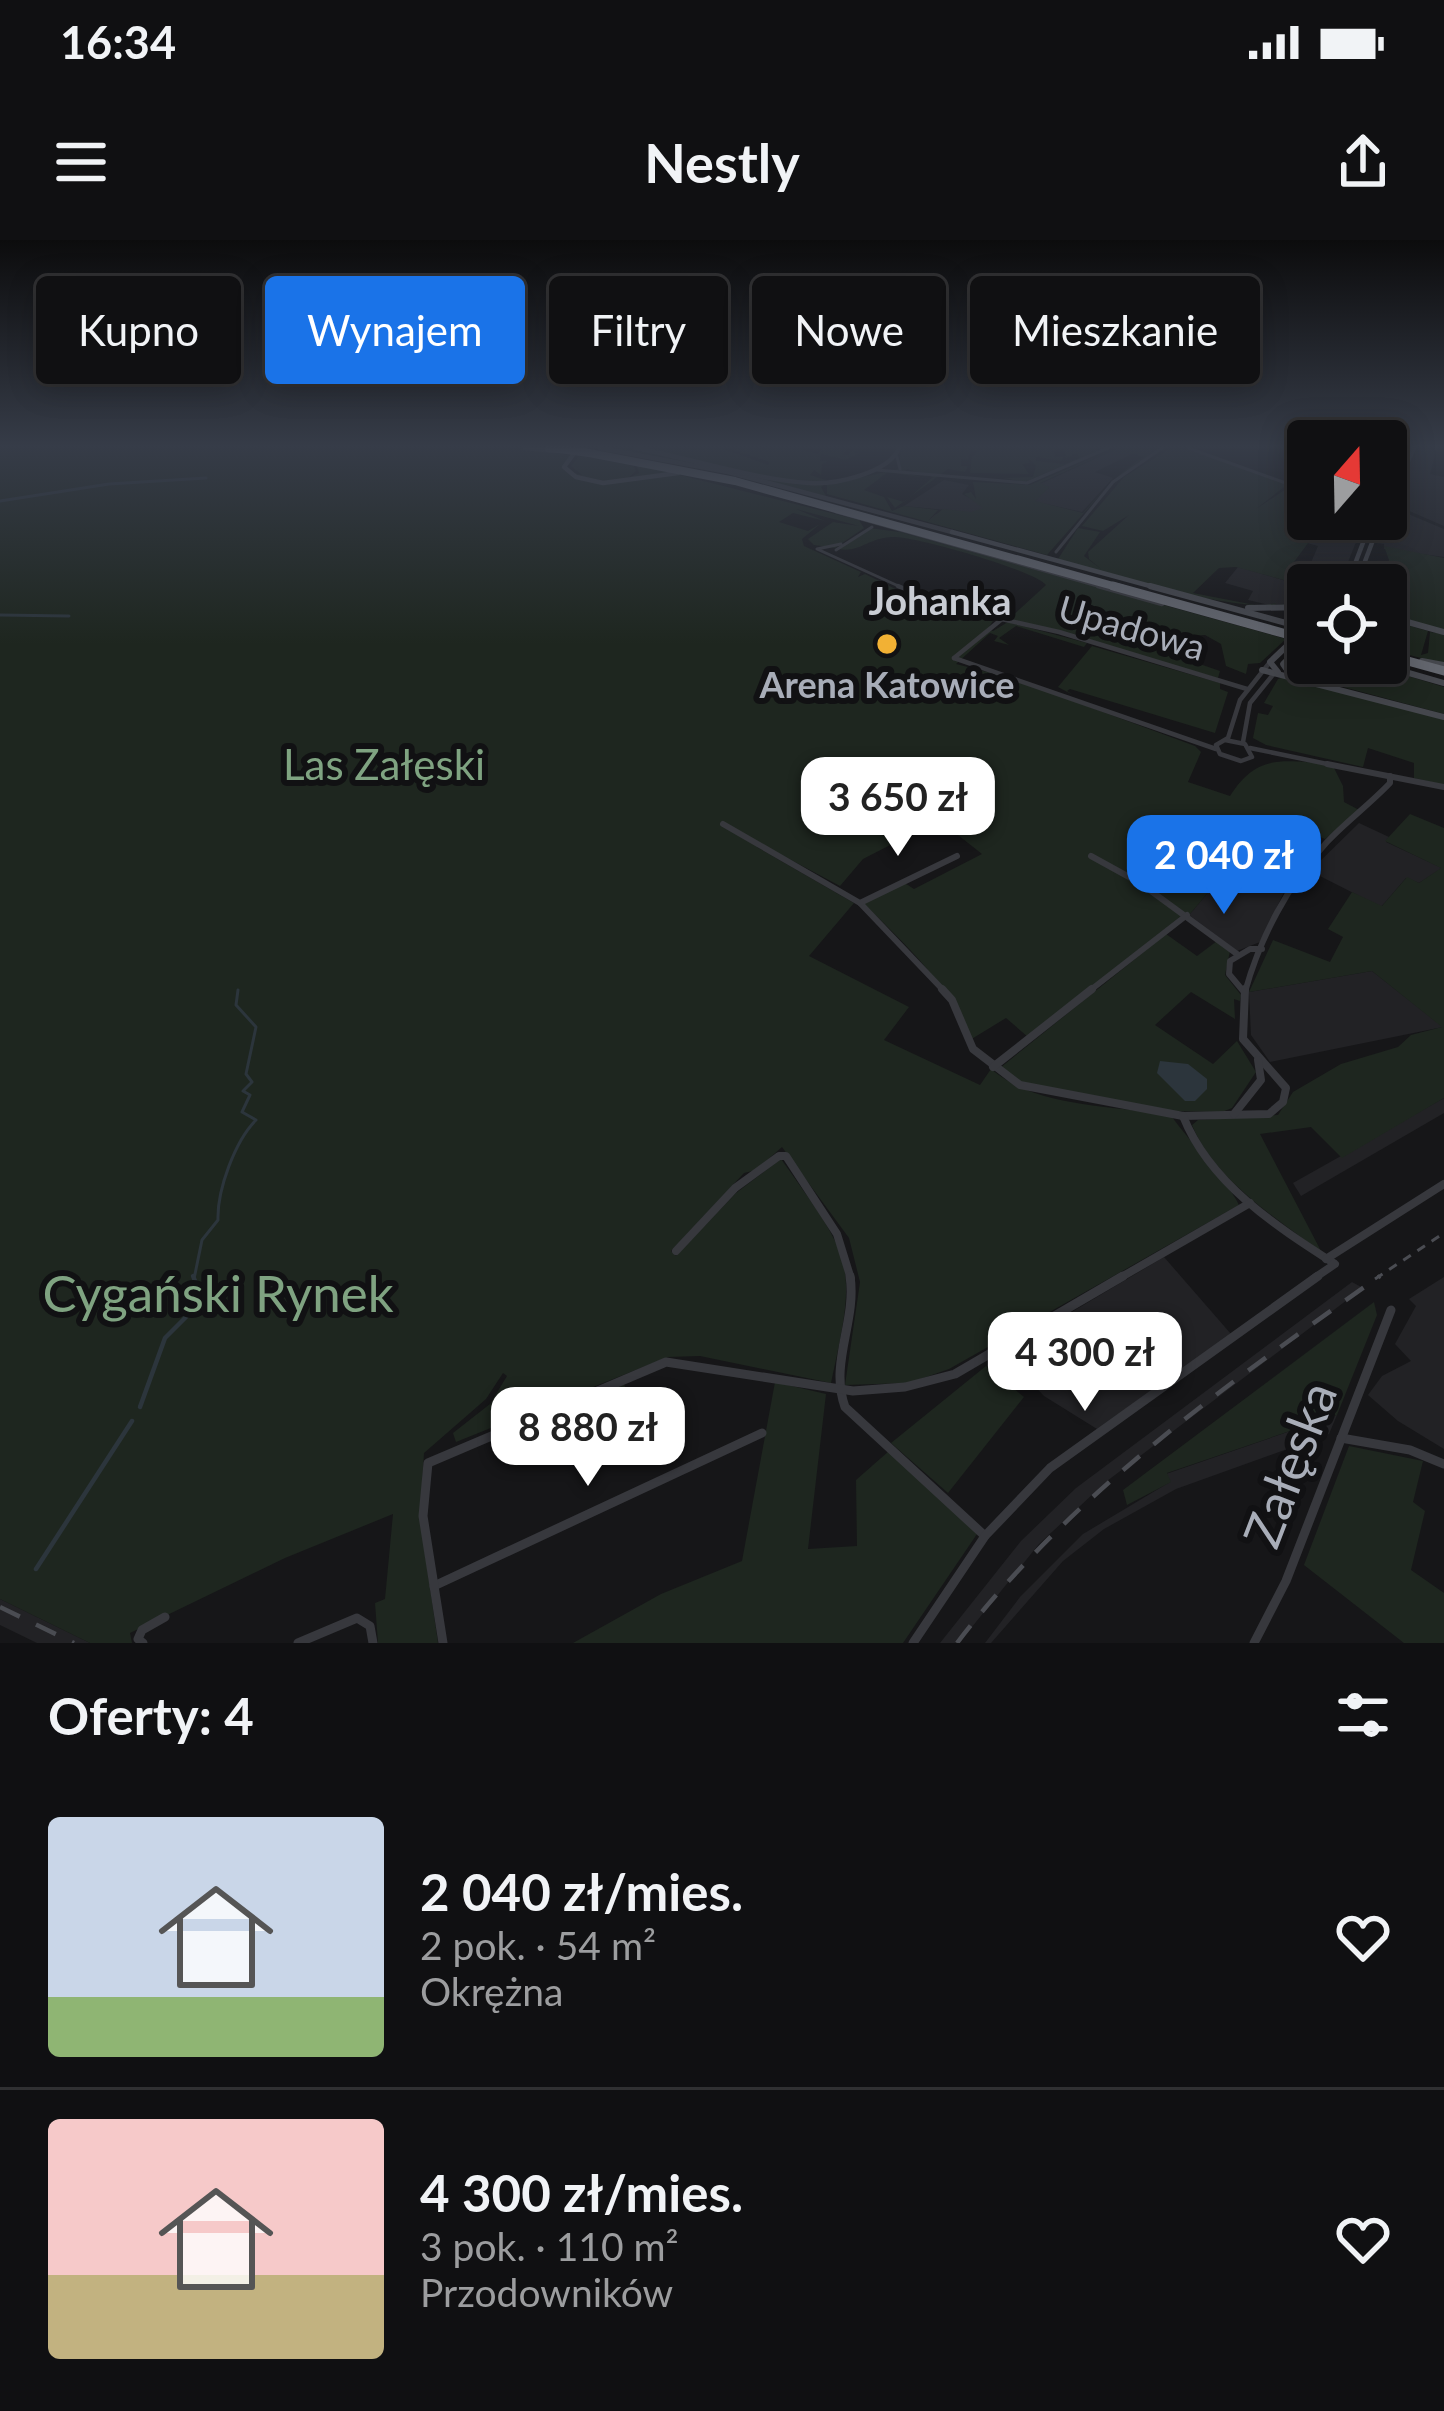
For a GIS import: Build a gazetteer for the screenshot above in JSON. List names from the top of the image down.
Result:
{
  "streets": {
    "street": ["Upadowa", "Załęska"]
  },
  "districts": ["Johanka"],
  "parks": ["Las Załęski", "Cygański Rynek"],
  "places": ["Arena Katowice"],
  "north": "top",
  "page": {
    "status": "16:34",
    "header": "Nestly",
    "chip": [
      "Kupno",
      "Wynajem",
      "Filtry",
      "Nowe",
      "Mieszkanie"
    ],
    "price": [
      "3 650 zł",
      "2 040 zł",
      "4 300 zł",
      "8 880 zł"
    ],
    "heading": "Oferty: 4",
    "list": [
      {
        "name": "2 040 zł/mies.",
        "note": "2 pok. · 54 m² · Okrężna"
      },
      {
        "name": "4 300 zł/mies.",
        "note": "3 pok. · 110 m² · Przodowników"
      }
    ]
  }
}
